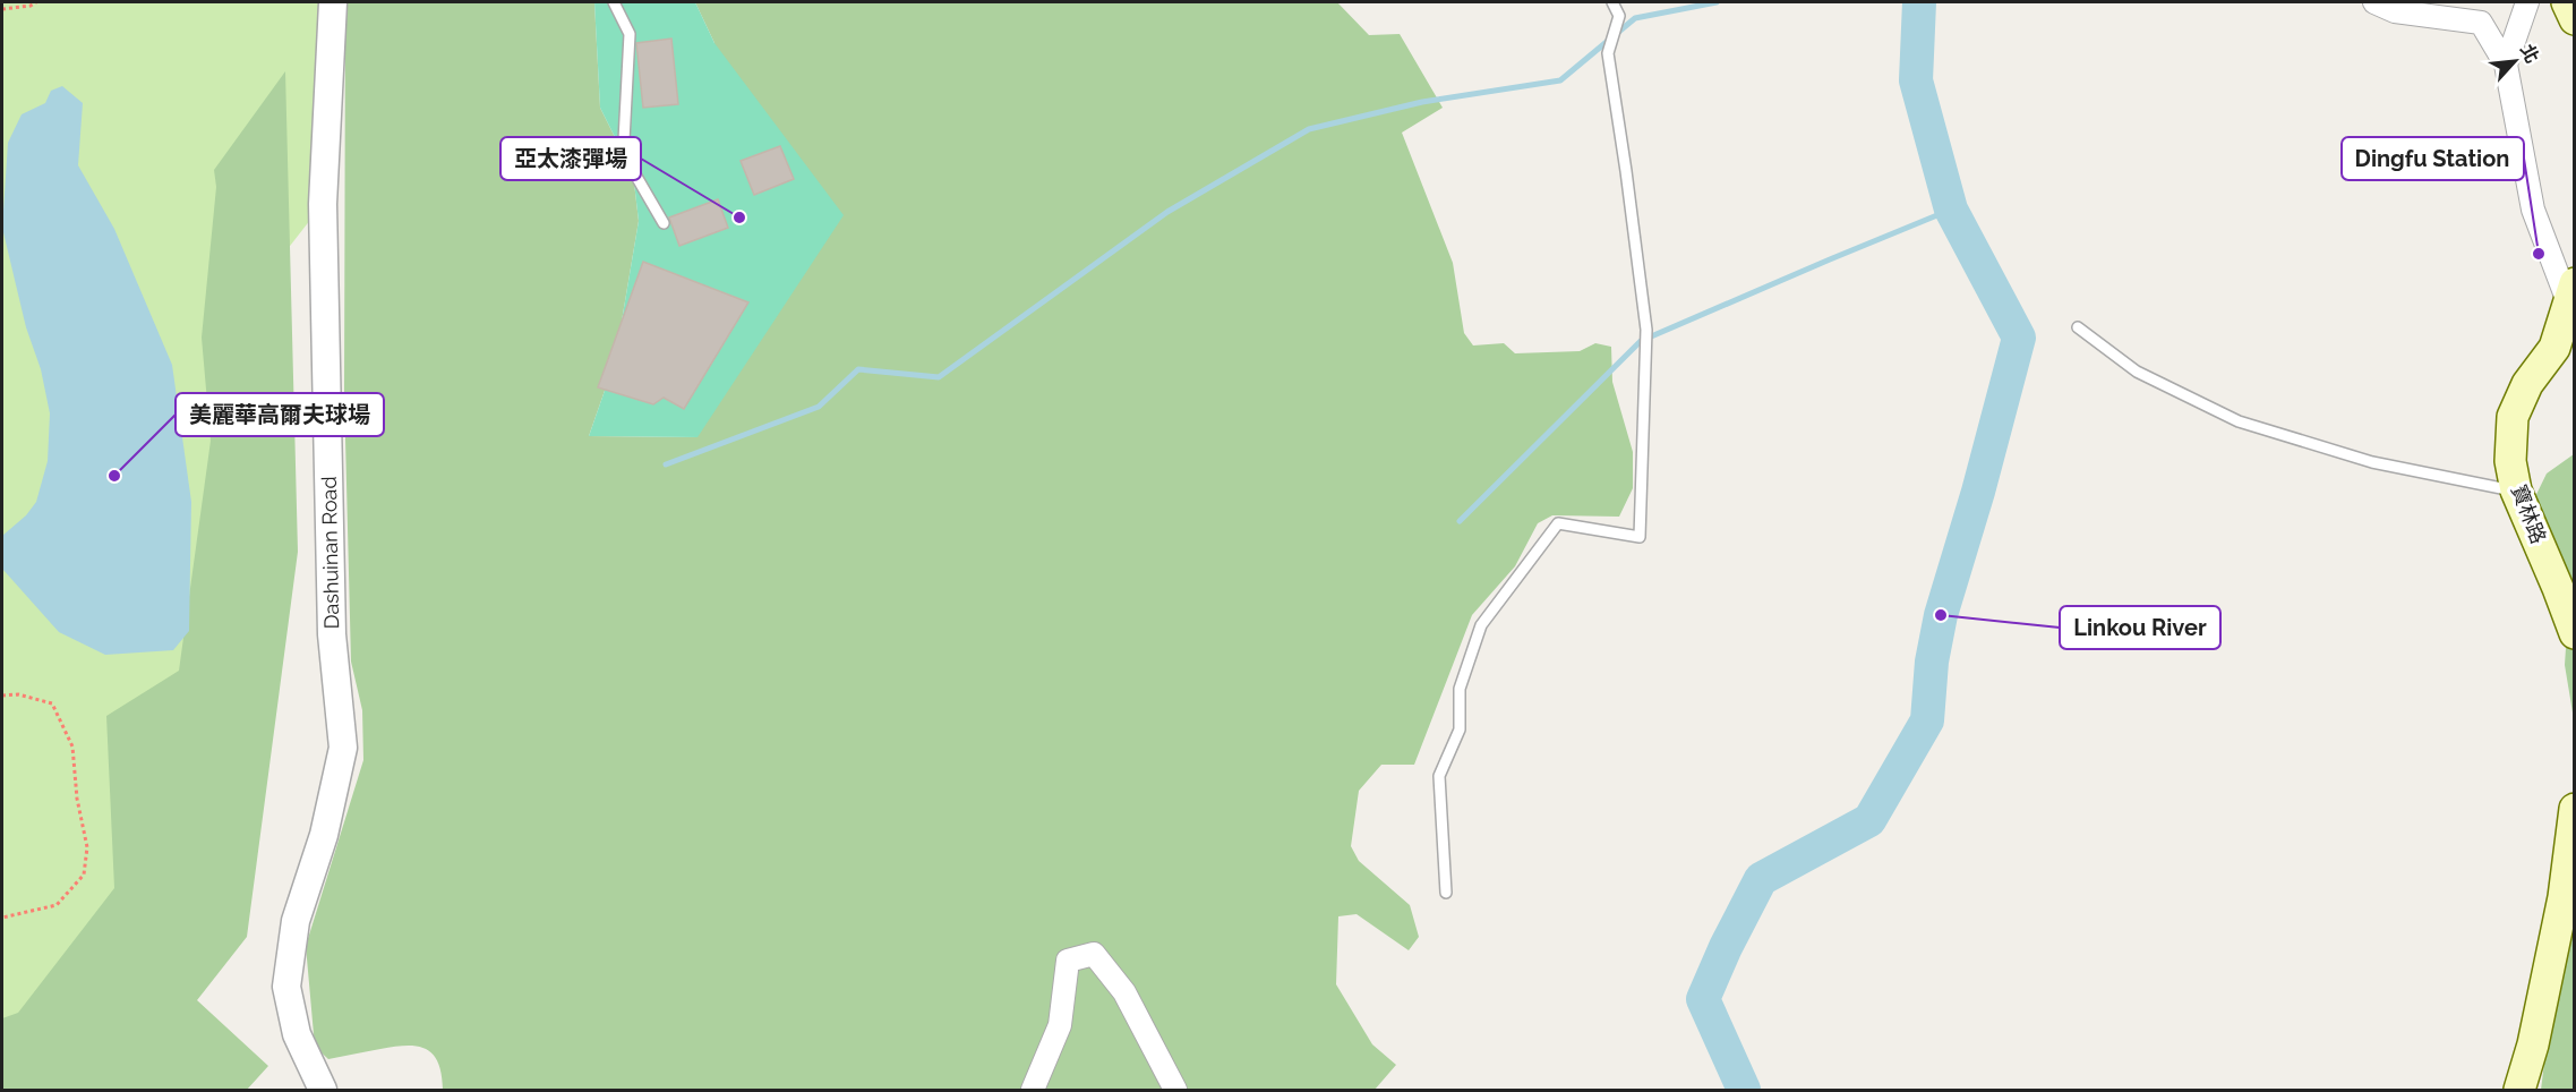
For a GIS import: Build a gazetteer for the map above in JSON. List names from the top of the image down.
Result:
{
  "streets": {
    "main road": ["寶林路"],
    "street": ["Dashuinan Road"]
  },
  "places": [
    "亞太漆彈場",
    "Dingfu Station",
    "美麗華高爾夫球場",
    "Linkou River"
  ],
  "north": "top right"
}
